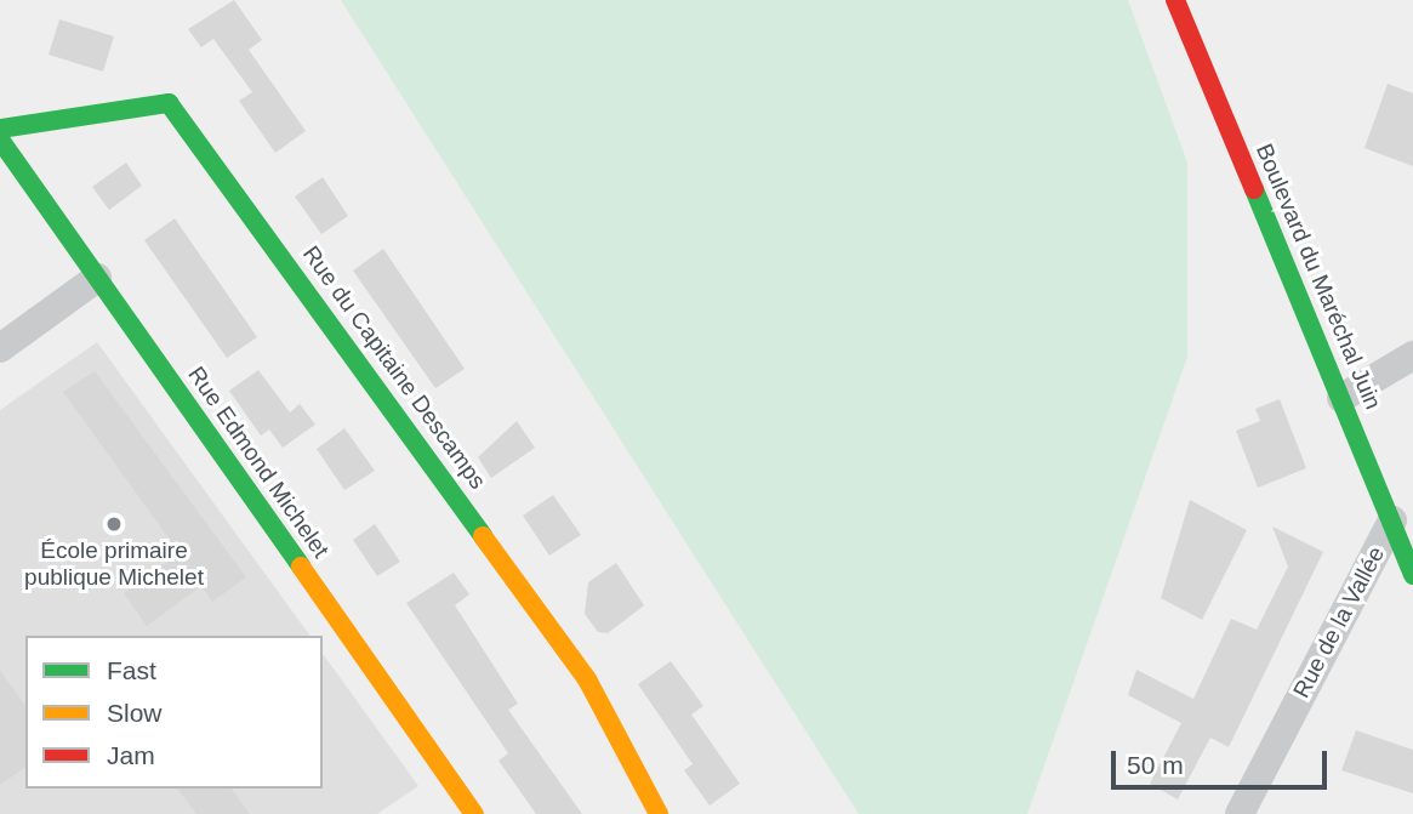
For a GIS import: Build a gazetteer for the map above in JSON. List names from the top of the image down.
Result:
{
  "streets": {
    "street": [
      "Boulevard du Maréchal Juin",
      "Rue du Capitaine Descamps",
      "Rue Edmond Michelet",
      "Rue de la Vallée"
    ]
  },
  "crossings": [
    ["Boulevard du Maréchal Juin", "Rue de la Vallée"]
  ],
  "places": ["École primaire publique Michelet"],
  "legend": ["Fast", "Slow", "Jam"],
  "scale_bar": "50 m"
}
